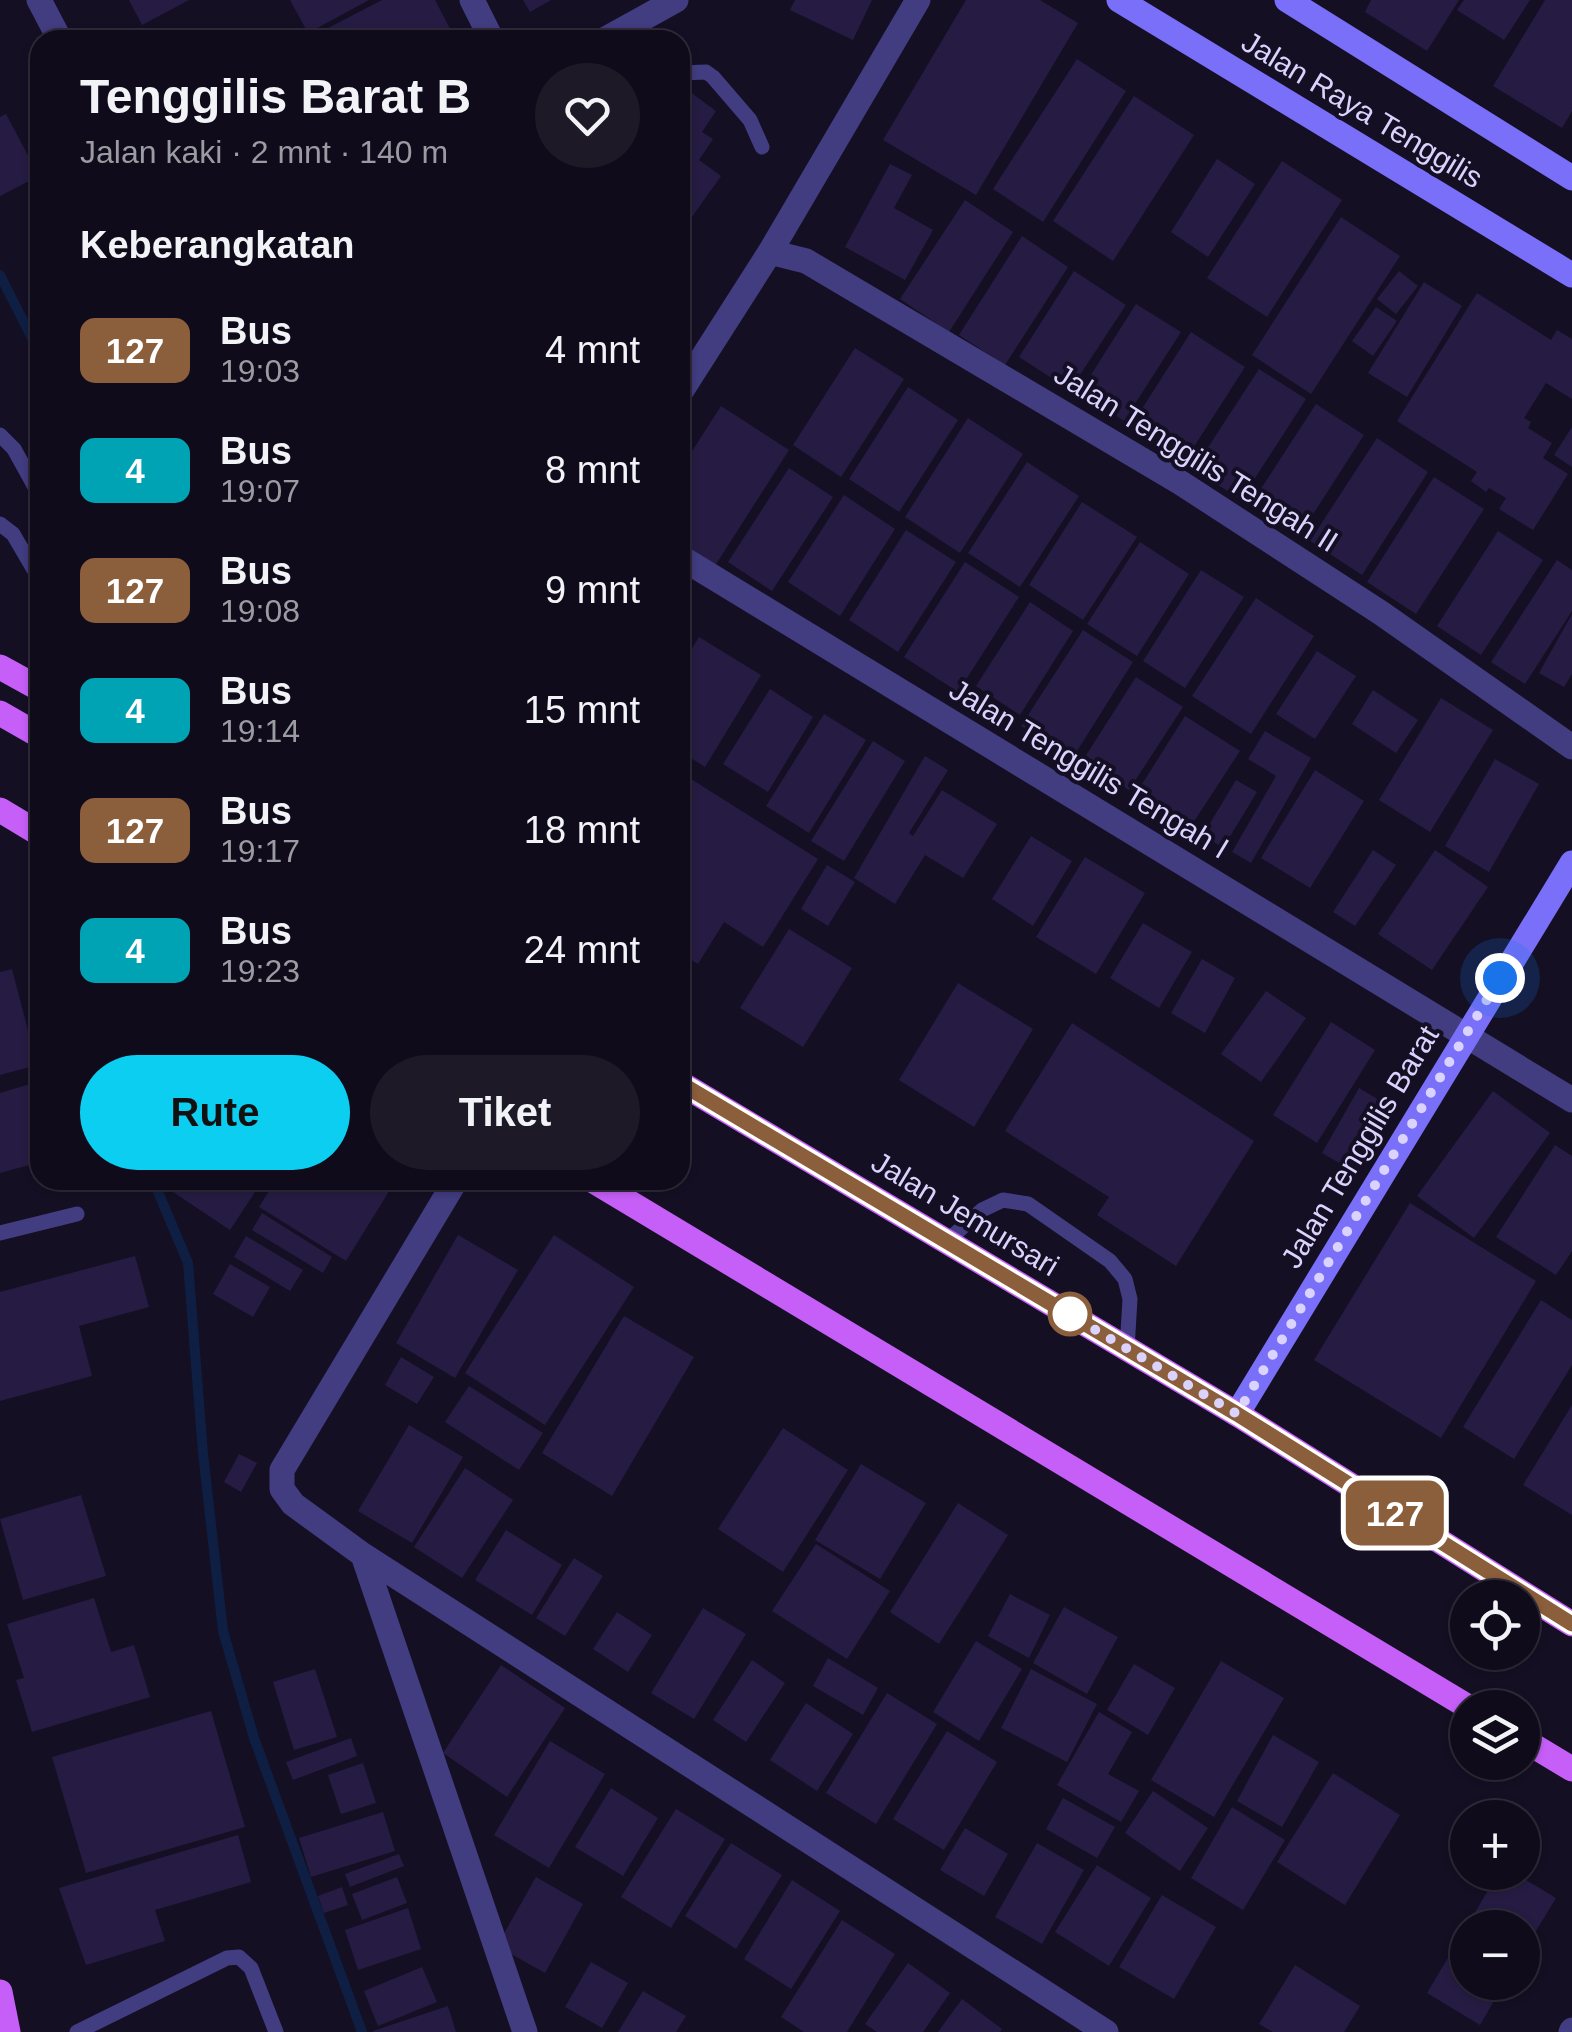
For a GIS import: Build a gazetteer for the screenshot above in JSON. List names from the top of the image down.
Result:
{
  "streets": {
    "main road": ["Jalan Raya Tenggilis", "Jalan Tenggilis Barat", "Jalan Jemursari"],
    "street": ["Jalan Tenggilis Tengah II", "Jalan Tenggilis Tengah I"]
  },
  "crossings": [
    ["Jalan Tenggilis Tengah I", "Jalan Tenggilis Barat"],
    ["Jalan Tenggilis Barat", "Jalan Jemursari"]
  ],
  "lines": ["bus line 127"],
  "page": {
    "on_map": "127",
    "heading": [
      ["Tenggilis Barat B", "Jalan kaki · 2 mnt · 140 m"],
      "Keberangkatan"
    ],
    "list": [
      {
        "mark": "127",
        "name": "Bus",
        "note": "19:03",
        "value": "4 mnt"
      },
      {
        "mark": "4",
        "name": "Bus",
        "note": "19:07",
        "value": "8 mnt"
      },
      {
        "mark": "127",
        "name": "Bus",
        "note": "19:08",
        "value": "9 mnt"
      },
      {
        "mark": "4",
        "name": "Bus",
        "note": "19:14",
        "value": "15 mnt"
      },
      {
        "mark": "127",
        "name": "Bus",
        "note": "19:17",
        "value": "18 mnt"
      },
      {
        "mark": "4",
        "name": "Bus",
        "note": "19:23",
        "value": "24 mnt"
      }
    ],
    "buttons": ["Rute", "Tiket"],
    "map_buttons": ["+", "−"]
  }
}
